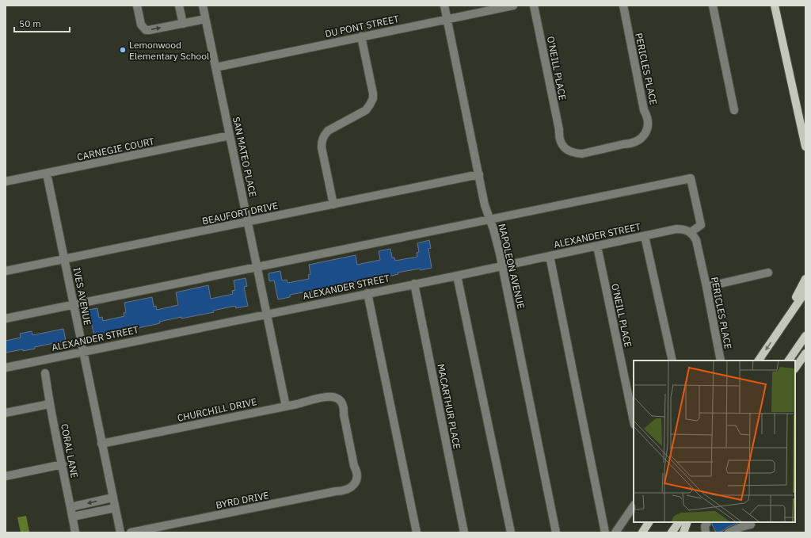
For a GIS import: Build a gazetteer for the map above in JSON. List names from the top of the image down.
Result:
{
  "streets": {
    "street": [
      "DU PONT STREET",
      "O'NEILL PLACE",
      "PERICLES PLACE",
      "CARNEGIE COURT",
      "SAN MATEO PLACE",
      "BEAUFORT DRIVE",
      "ALEXANDER STREET",
      "NAPOLEON AVENUE",
      "IVES AVENUE",
      "MACARTHUR PLACE",
      "CHURCHILL DRIVE",
      "CORAL LANE",
      "BYRD DRIVE"
    ]
  },
  "crossings": [
    ["DU PONT STREET", "SAN MATEO PLACE"],
    ["DU PONT STREET", "NAPOLEON AVENUE"],
    ["O'NEILL PLACE", "PERICLES PLACE"],
    ["O'NEILL PLACE", "ALEXANDER STREET"],
    ["PERICLES PLACE", "ALEXANDER STREET"],
    ["CARNEGIE COURT", "SAN MATEO PLACE"],
    ["CARNEGIE COURT", "IVES AVENUE"],
    ["SAN MATEO PLACE", "BEAUFORT DRIVE"],
    ["SAN MATEO PLACE", "ALEXANDER STREET"],
    ["SAN MATEO PLACE", "CHURCHILL DRIVE"],
    ["BEAUFORT DRIVE", "NAPOLEON AVENUE"],
    ["BEAUFORT DRIVE", "IVES AVENUE"],
    ["ALEXANDER STREET", "NAPOLEON AVENUE"],
    ["ALEXANDER STREET", "IVES AVENUE"],
    ["ALEXANDER STREET", "MACARTHUR PLACE"],
    ["IVES AVENUE", "CHURCHILL DRIVE"],
    ["CHURCHILL DRIVE", "BYRD DRIVE"]
  ],
  "places": ["Lemonwood Elementary School"],
  "scale_bar": "50 m"
}
